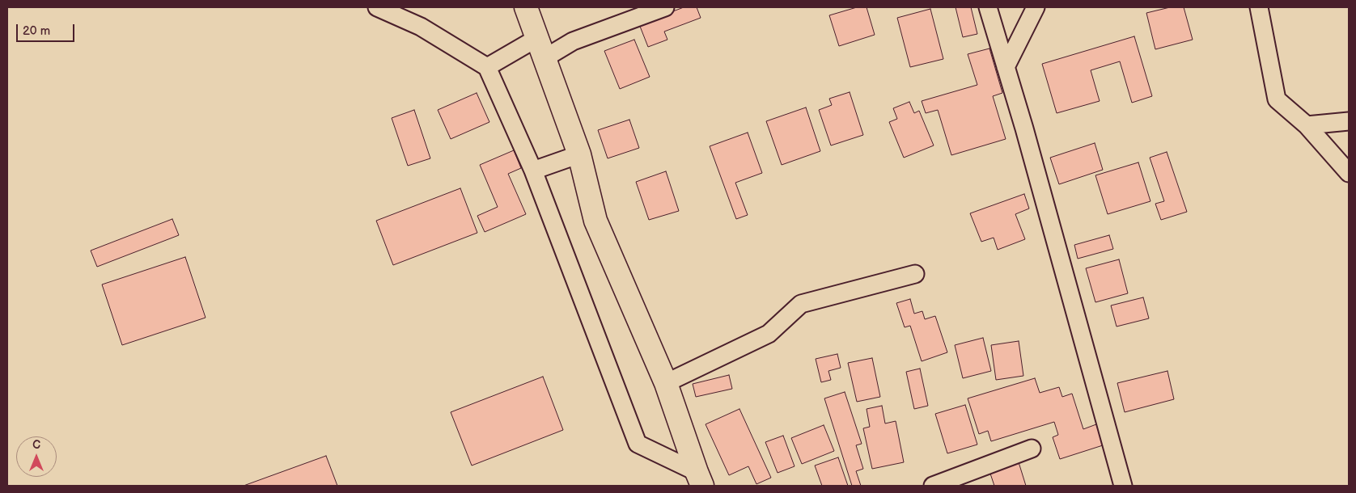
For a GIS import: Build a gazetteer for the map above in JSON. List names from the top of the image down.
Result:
{
  "scale_bar": "20 m",
  "north": "top"
}
